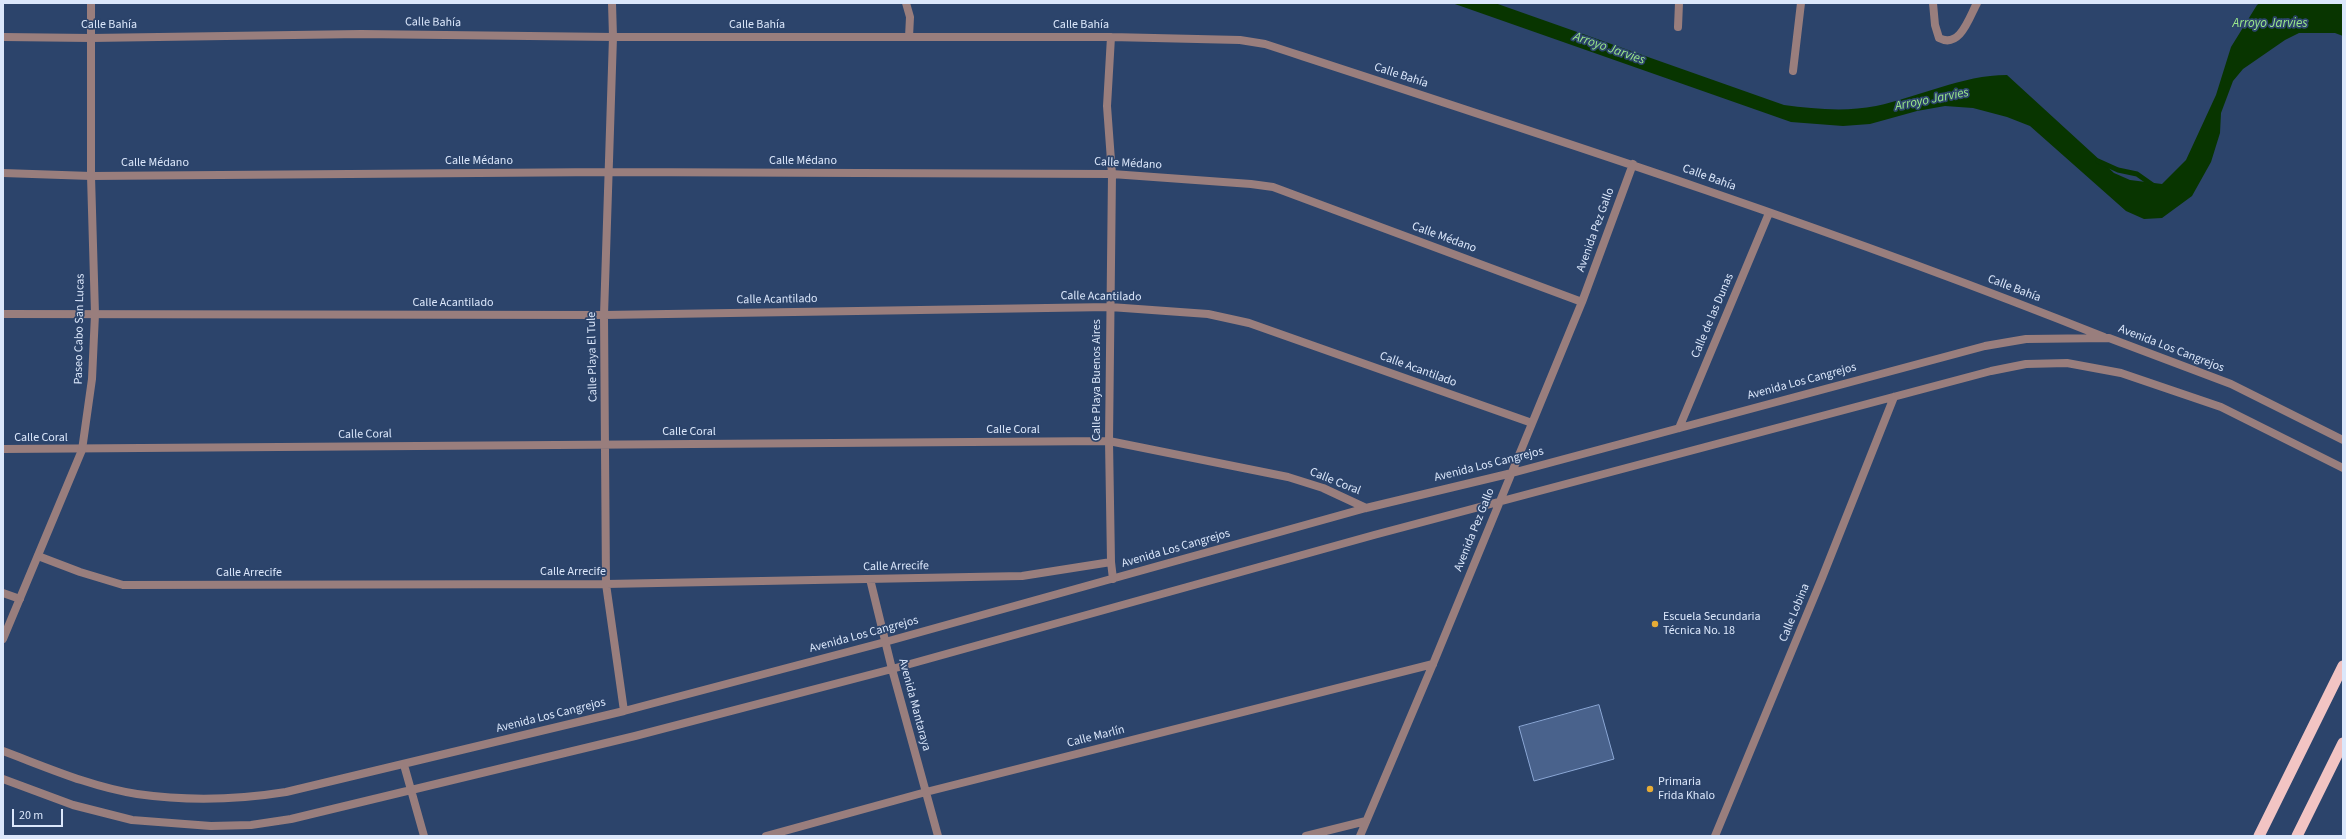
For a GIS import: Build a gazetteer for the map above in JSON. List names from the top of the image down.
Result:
{
  "streets": {
    "street": [
      "Calle Bahía",
      "Calle Médano",
      "Avenida Pez Gallo",
      "Calle Acantilado",
      "Calle de las Dunas",
      "Paseo Cabo San Lucas",
      "Avenida Los Cangrejos",
      "Calle Playa El Tule",
      "Calle Playa Buenos Aires",
      "Calle Coral",
      "Calle Arrecife",
      "Calle Lobina",
      "Avenida Mantaraya",
      "Calle Marlín"
    ]
  },
  "crossings": [
    ["Calle Bahía", "Avenida Pez Gallo"],
    ["Calle Bahía", "Calle de las Dunas"],
    ["Calle Bahía", "Paseo Cabo San Lucas"],
    ["Calle Bahía", "Avenida Los Cangrejos"],
    ["Calle Bahía", "Calle Playa El Tule"],
    ["Calle Bahía", "Calle Playa Buenos Aires"],
    ["Calle Médano", "Avenida Pez Gallo"],
    ["Calle Médano", "Paseo Cabo San Lucas"],
    ["Calle Médano", "Calle Playa El Tule"],
    ["Calle Médano", "Calle Playa Buenos Aires"],
    ["Avenida Pez Gallo", "Calle Acantilado"],
    ["Avenida Pez Gallo", "Avenida Los Cangrejos"],
    ["Avenida Pez Gallo", "Calle Marlín"],
    ["Calle Acantilado", "Paseo Cabo San Lucas"],
    ["Calle Acantilado", "Calle Playa El Tule"],
    ["Calle Acantilado", "Calle Playa Buenos Aires"],
    ["Calle de las Dunas", "Avenida Los Cangrejos"],
    ["Paseo Cabo San Lucas", "Calle Coral"],
    ["Paseo Cabo San Lucas", "Calle Arrecife"],
    ["Avenida Los Cangrejos", "Calle Playa El Tule"],
    ["Avenida Los Cangrejos", "Calle Playa Buenos Aires"],
    ["Avenida Los Cangrejos", "Calle Coral"],
    ["Avenida Los Cangrejos", "Avenida Mantaraya"],
    ["Calle Playa El Tule", "Calle Coral"],
    ["Calle Playa El Tule", "Calle Arrecife"],
    ["Calle Playa Buenos Aires", "Calle Coral"],
    ["Calle Playa Buenos Aires", "Calle Arrecife"],
    ["Calle Arrecife", "Avenida Mantaraya"],
    ["Avenida Mantaraya", "Calle Marlín"]
  ],
  "water": ["Arroyo Jarvies"],
  "places": ["Escuela Secundaria Técnica No. 18", "Primaria Frida Khalo"],
  "scale_bar": "20 m"
}
